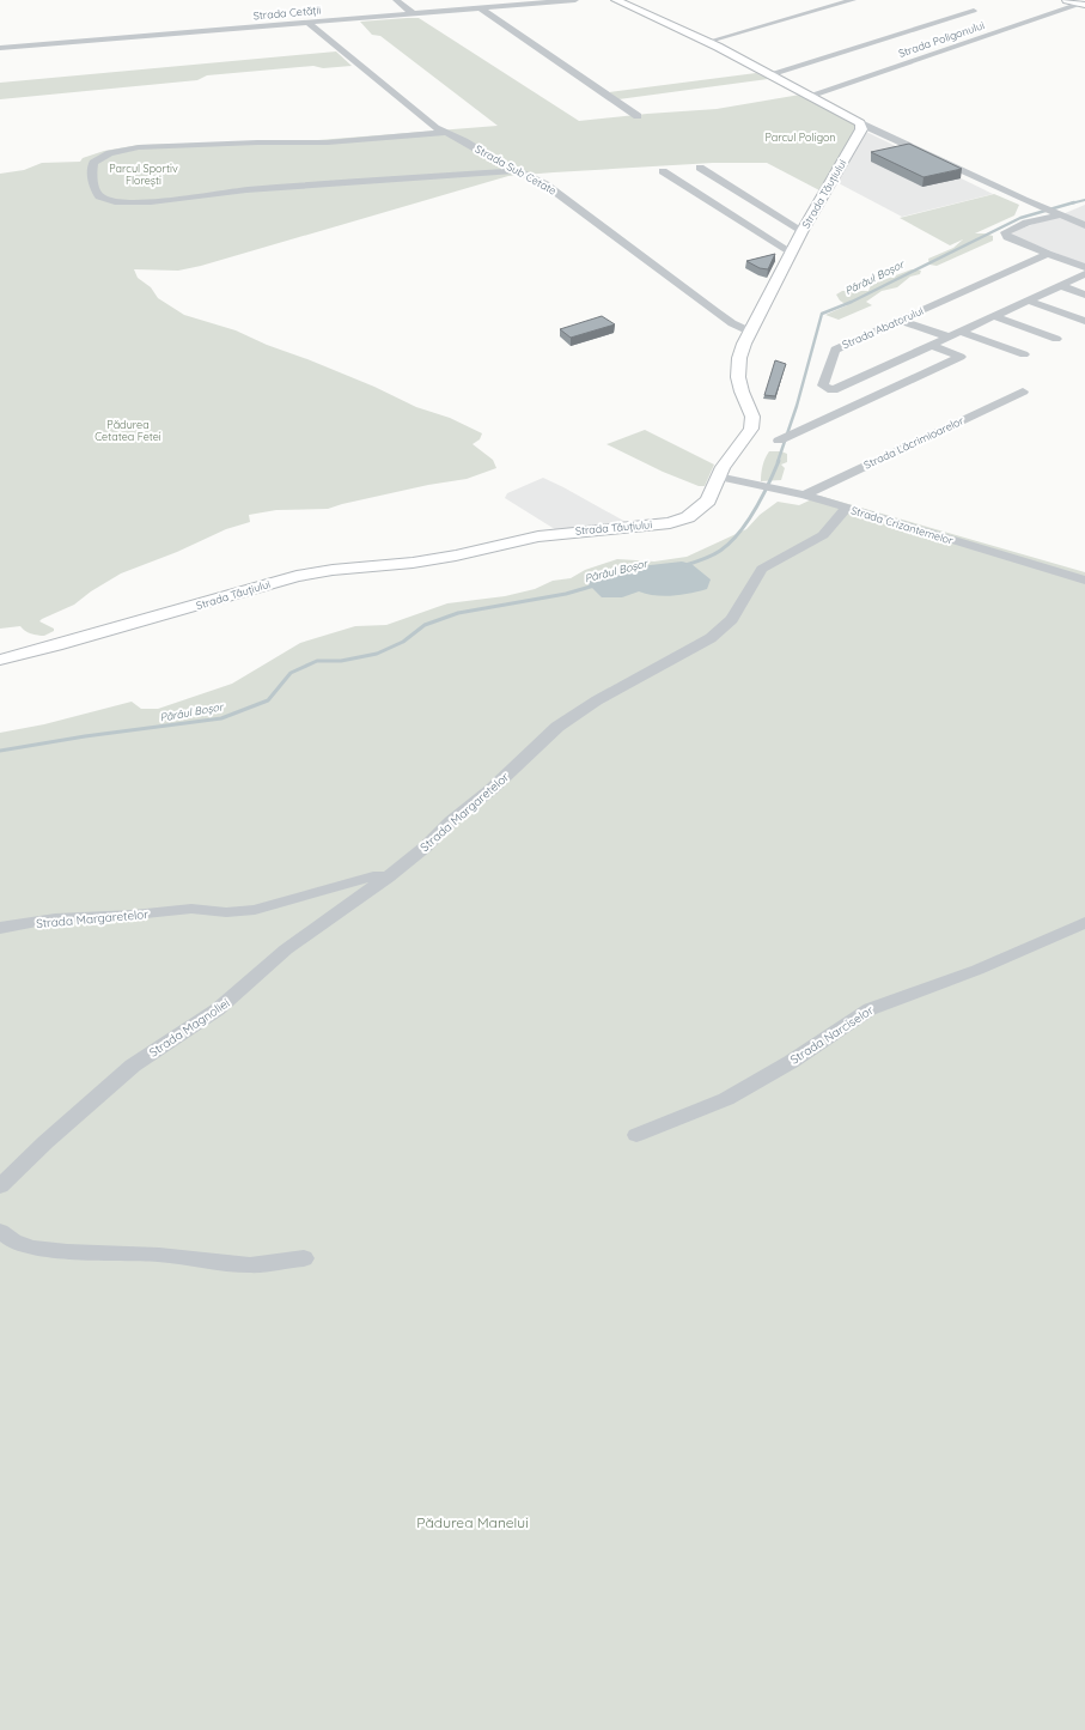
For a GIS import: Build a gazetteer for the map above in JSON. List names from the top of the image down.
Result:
{
  "streets": {
    "main road": ["Strada Tăuțiului"],
    "street": [
      "Strada Cetății",
      "Strada Poligonului",
      "Strada Sub Cetate",
      "Strada Abatorului",
      "Strada Lăcrimioarelor",
      "Strada Crizantemelor",
      "Strada Margaretelor",
      "Strada Magnoliei",
      "Strada Narciselor"
    ]
  },
  "crossings": [
    ["Strada Cetății", "Strada Sub Cetate"],
    ["Strada Sub Cetate", "Strada Tăuțiului"],
    ["Strada Tăuțiului", "Strada Crizantemelor"],
    ["Strada Lăcrimioarelor", "Strada Crizantemelor"],
    ["Strada Crizantemelor", "Strada Margaretelor"],
    ["Strada Margaretelor", "Strada Magnoliei"]
  ],
  "water": ["Pârâul Boșor"],
  "parks": [
    "Parcul Poligon",
    "Parcul Sportiv Florești",
    "Pădurea Cetatea Fetei",
    "Pădurea Manelui"
  ]
}
